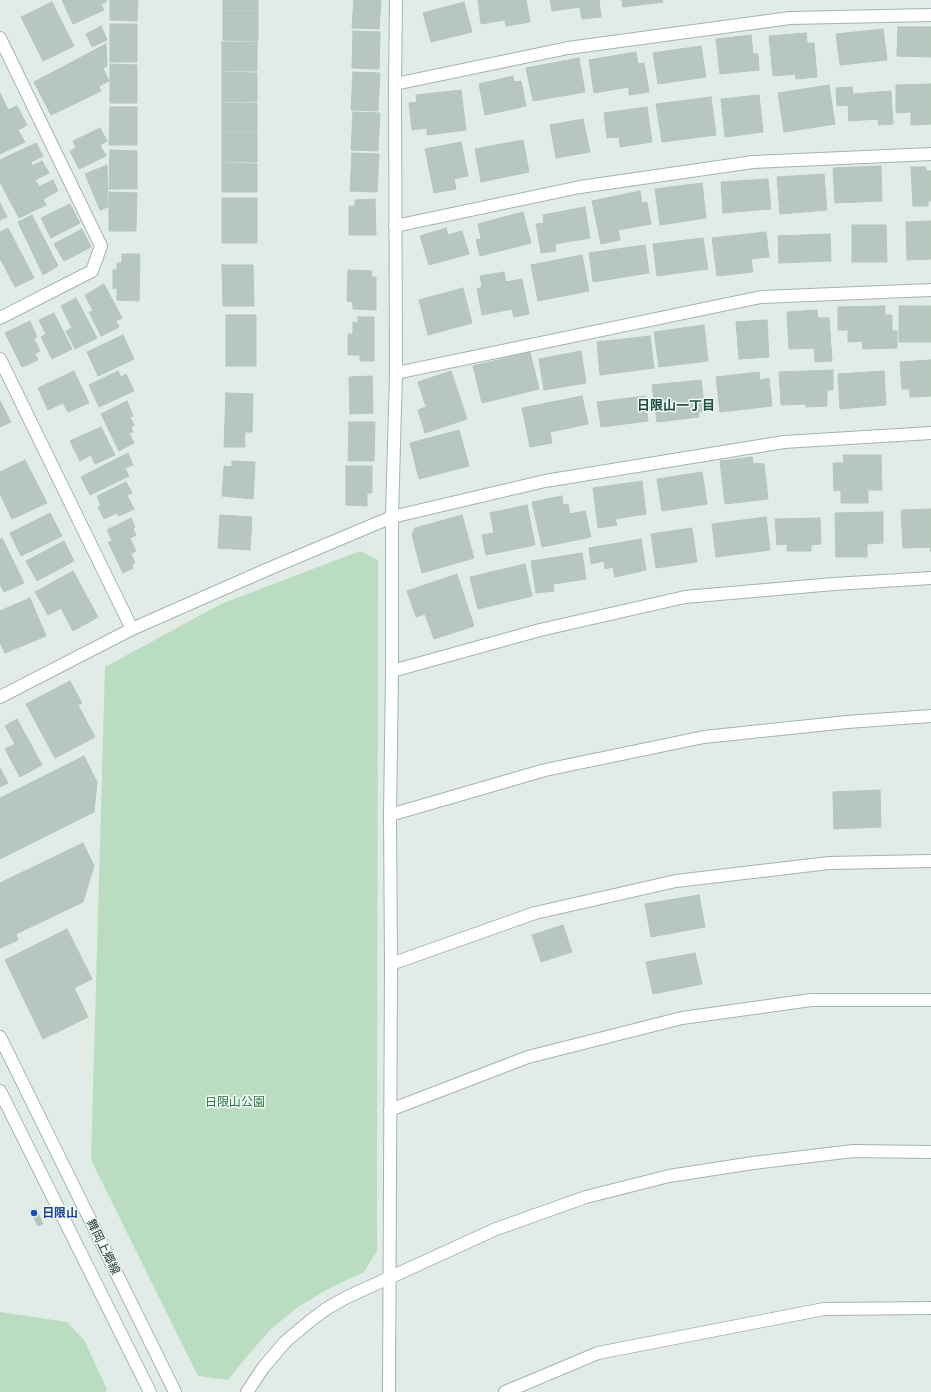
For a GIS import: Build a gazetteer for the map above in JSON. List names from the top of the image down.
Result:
{
  "streets": {
    "street": ["舞岡上郷線"]
  },
  "districts": ["日限山一丁目"],
  "parks": ["日限山公園"],
  "places": ["日限山"]
}
